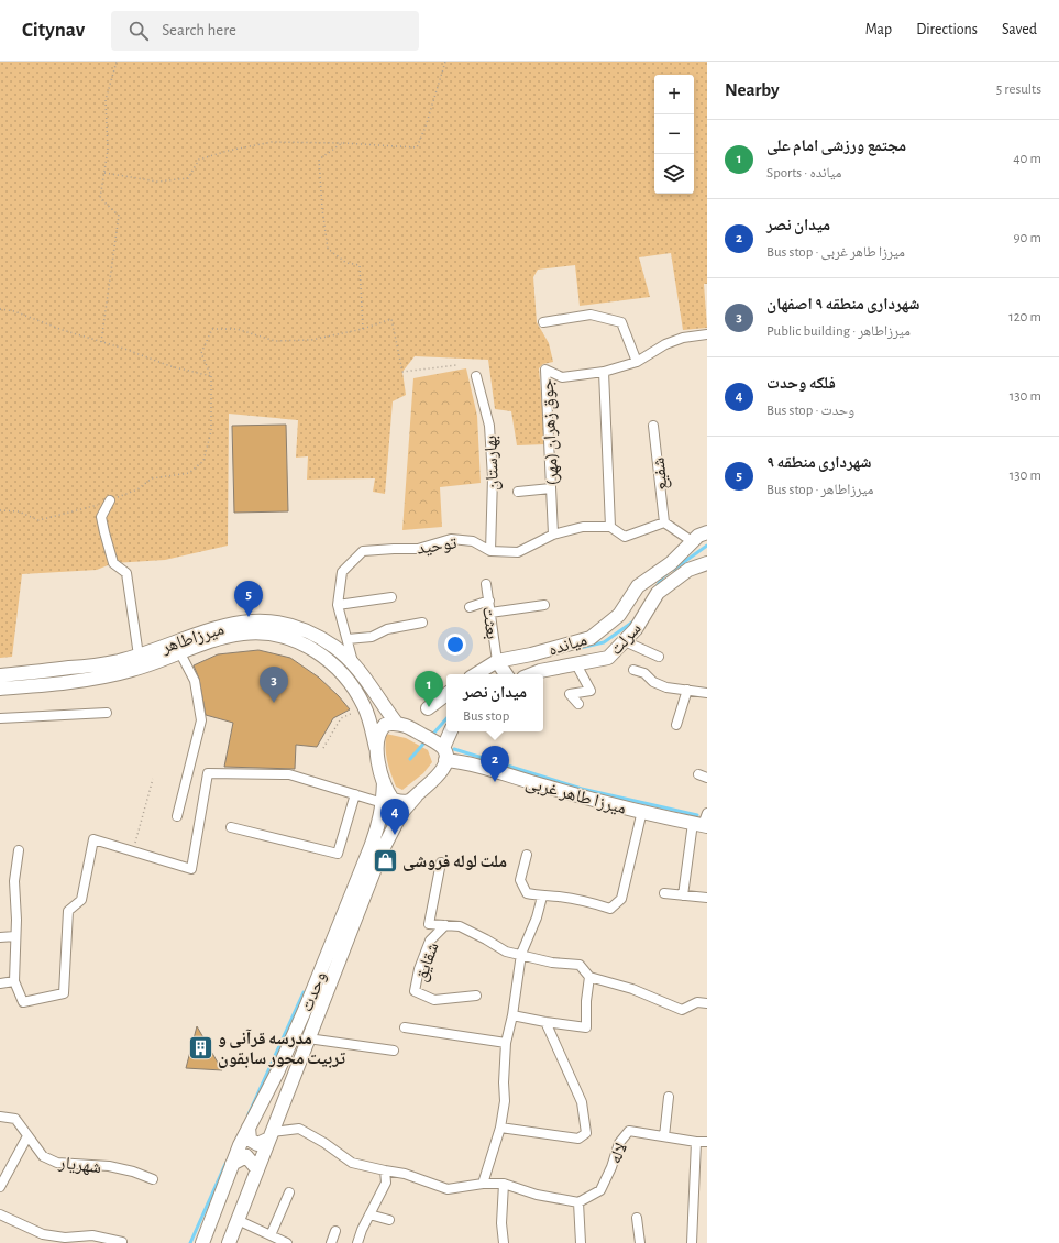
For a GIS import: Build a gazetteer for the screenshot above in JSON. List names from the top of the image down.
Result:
{
  "streets": {
    "main road": [
      "میرزاطاهر",
      "سرلت",
      "میانده",
      "میرزا طاهر غربی",
      "وحدت"
    ],
    "street": [
      "جوق زهران (مهر)",
      "بهارستان",
      "شفیع",
      "توحید",
      "بعثت",
      "شقایق",
      "لاله",
      "شهریار"
    ]
  },
  "crossings": [
    ["جوق زهران (مهر)", "توحید"],
    ["بهارستان", "توحید"],
    ["شفیع", "توحید"],
    ["توحید", "میرزاطاهر"],
    ["بعثت", "میانده"],
    ["میرزاطاهر", "میرزا طاهر غربی"],
    ["میرزاطاهر", "وحدت"],
    ["میرزا طاهر غربی", "وحدت"]
  ],
  "places": {
    "shop": ["ملت لوله فروشی"],
    "building": ["مدرسه قرآنی و تربیت محور سابقون"]
  },
  "page": {
    "header": "Citynav",
    "search": "Search here",
    "nav": ["Map", "Directions", "Saved"],
    "heading": ["Nearby", "5 results"],
    "map_buttons": ["+", "−"],
    "list": [
      {
        "mark": "1",
        "name": "مجتمع ورزشی امام علی",
        "note": "Sports · میانده",
        "value": "40 m"
      },
      {
        "mark": "2",
        "name": "میدان نصر",
        "note": "Bus stop · میرزا طاهر غربی",
        "value": "90 m"
      },
      {
        "mark": "3",
        "name": "شهرداری منطقه ۹ اصفهان",
        "note": "Public building · میرزاطاهر",
        "value": "120 m"
      },
      {
        "mark": "4",
        "name": "فلکه وحدت",
        "note": "Bus stop · وحدت",
        "value": "130 m"
      },
      {
        "mark": "5",
        "name": "شهرداری منطقه ۹",
        "note": "Bus stop · میرزاطاهر",
        "value": "130 m"
      }
    ],
    "pins": [
      "5",
      "3",
      "1",
      "2",
      "4"
    ],
    "popup": ["میدان نصر", "Bus stop"]
  }
}
